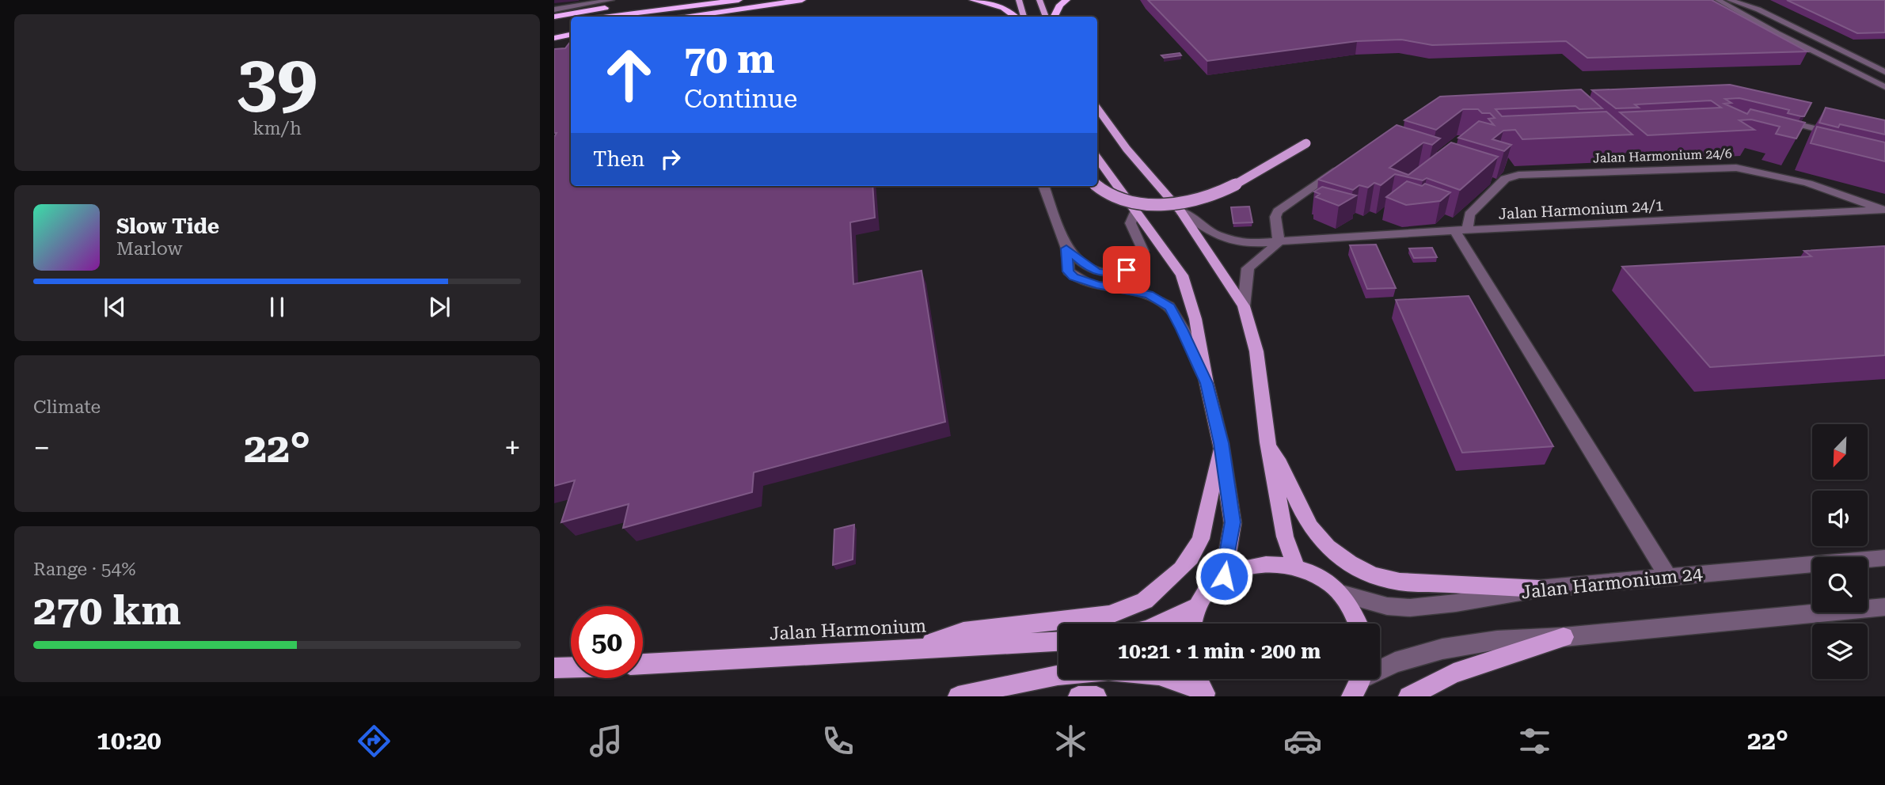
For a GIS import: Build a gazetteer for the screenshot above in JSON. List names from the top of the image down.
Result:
{
  "streets": {
    "main road": ["Jalan Harmonium"],
    "street": ["Jalan Harmonium 24/6", "Jalan Harmonium 24/1", "Jalan Harmonium 24"]
  },
  "crossings": [
    ["Jalan Harmonium 24/6", "Jalan Harmonium 24/1"]
  ],
  "north": "bottom left",
  "page": {
    "tile": [
      ["39", "km/h"],
      "Climate",
      ["Range · 54%", "270 km"]
    ],
    "turn": ["70 m", "Continue"],
    "then": "Then",
    "song": ["Slow Tide", "Marlow"],
    "heat": ["−", "22°", "+"],
    "limit": "50",
    "trip": "10:21 · 1 min · 200 m",
    "tabs": ["10:20", "22°"]
  }
}
